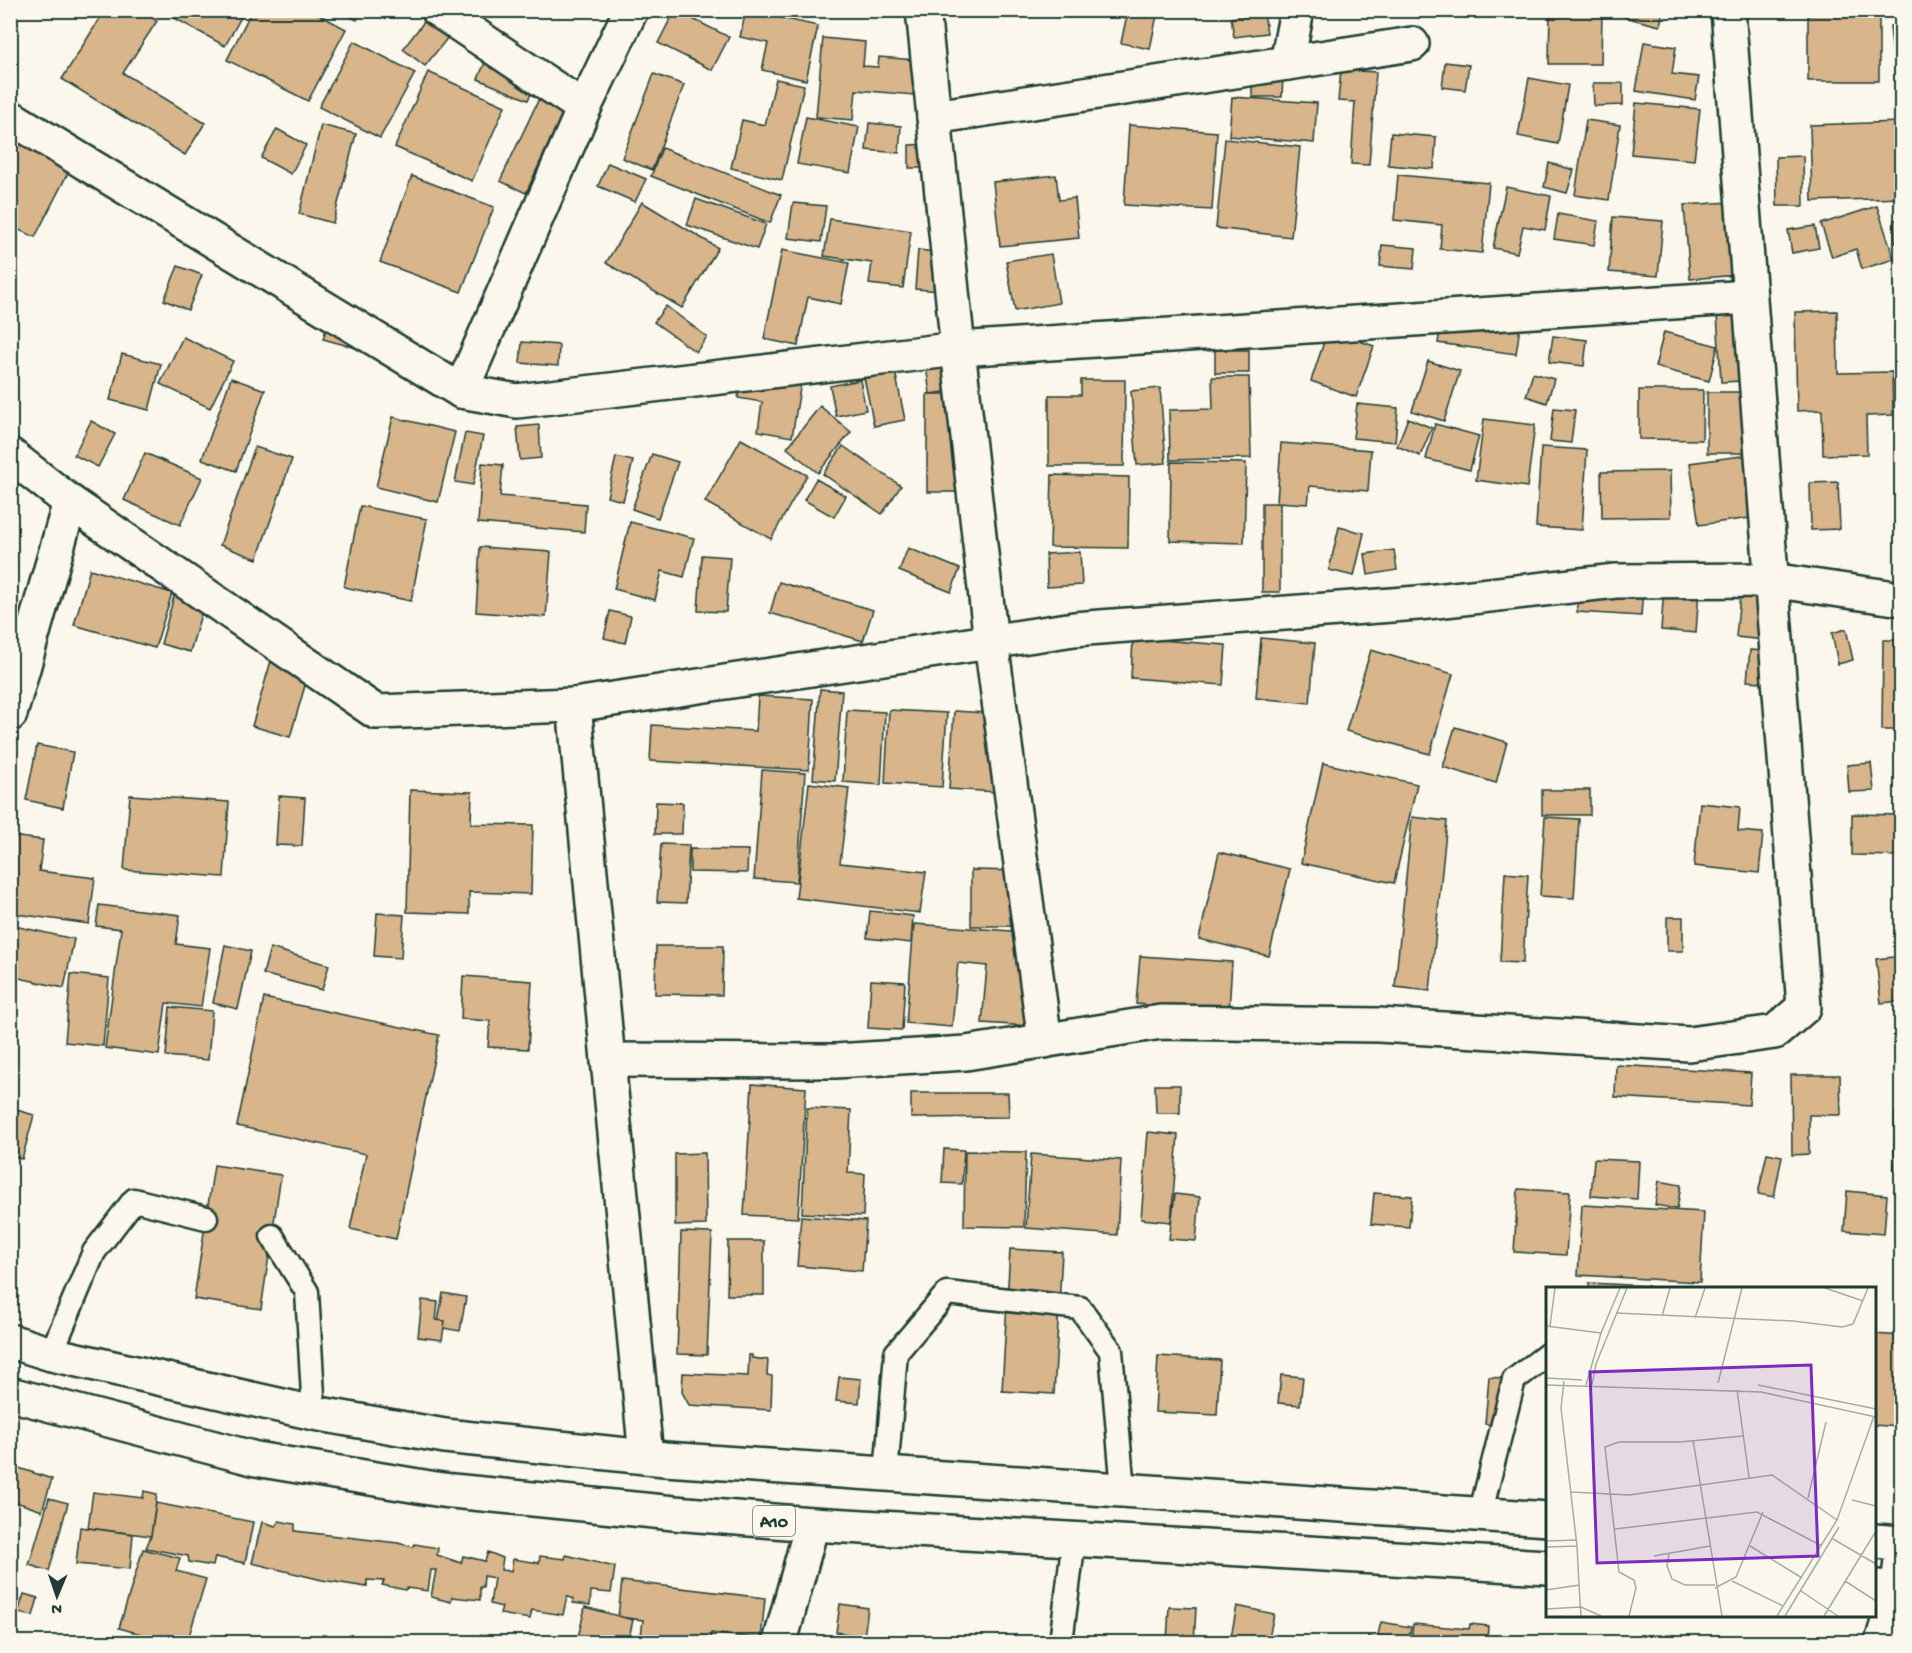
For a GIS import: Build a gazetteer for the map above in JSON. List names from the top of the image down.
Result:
{
  "streets": {
    "main road": ["A10"]
  },
  "north": "bottom"
}
